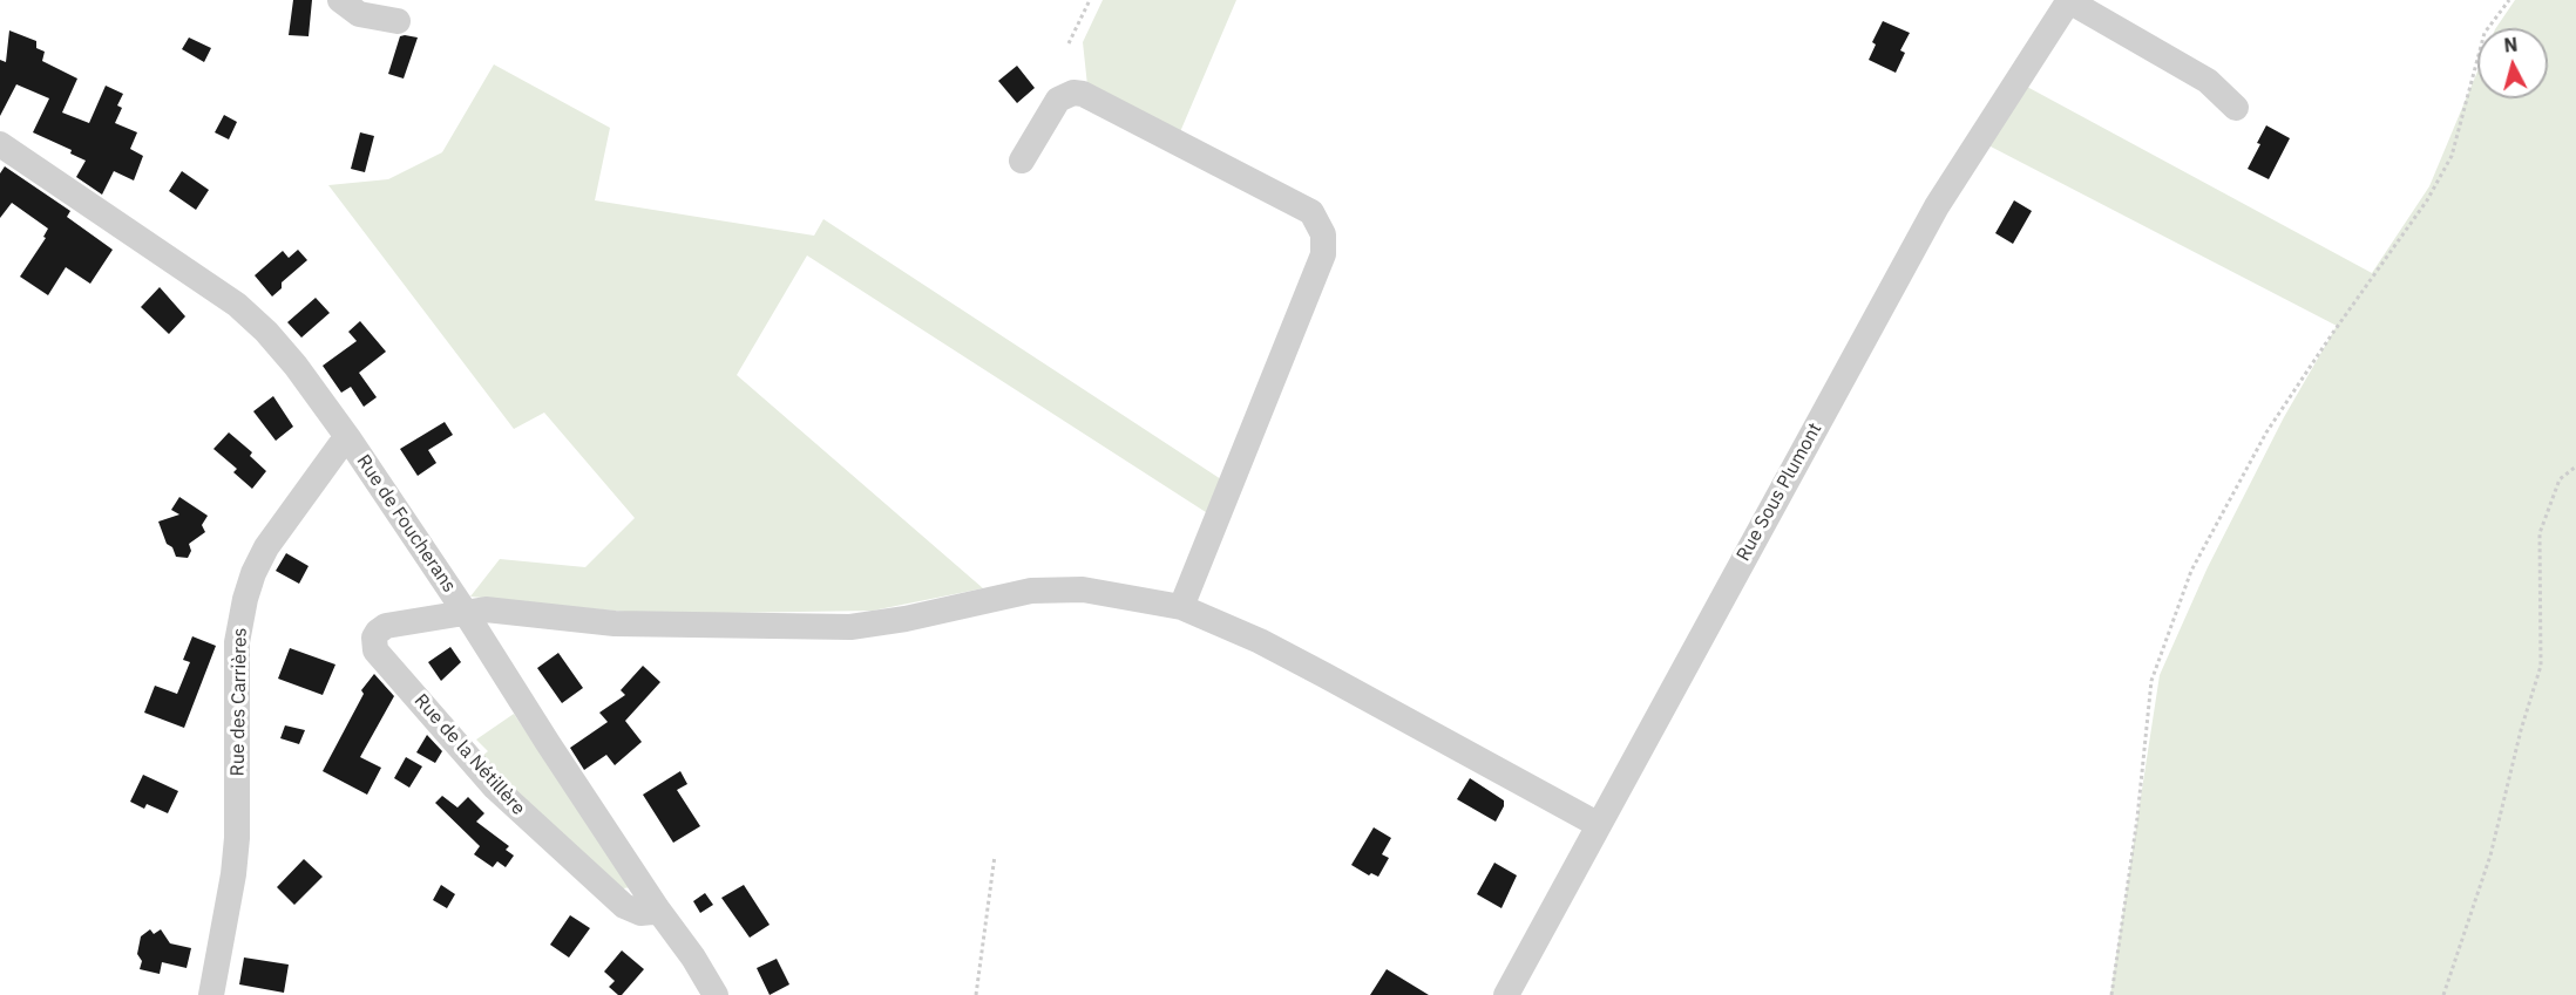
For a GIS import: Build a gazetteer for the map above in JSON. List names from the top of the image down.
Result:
{
  "streets": {
    "street": [
      "Rue Sous Plumont",
      "Rue de Foucherans",
      "Rue des Carrières",
      "Rue de la Nétillère"
    ]
  },
  "crossings": [
    ["Rue Sous Plumont", "Rue de la Nétillère"],
    ["Rue de Foucherans", "Rue des Carrières"],
    ["Rue de Foucherans", "Rue de la Nétillère"]
  ],
  "north": "top"
}
